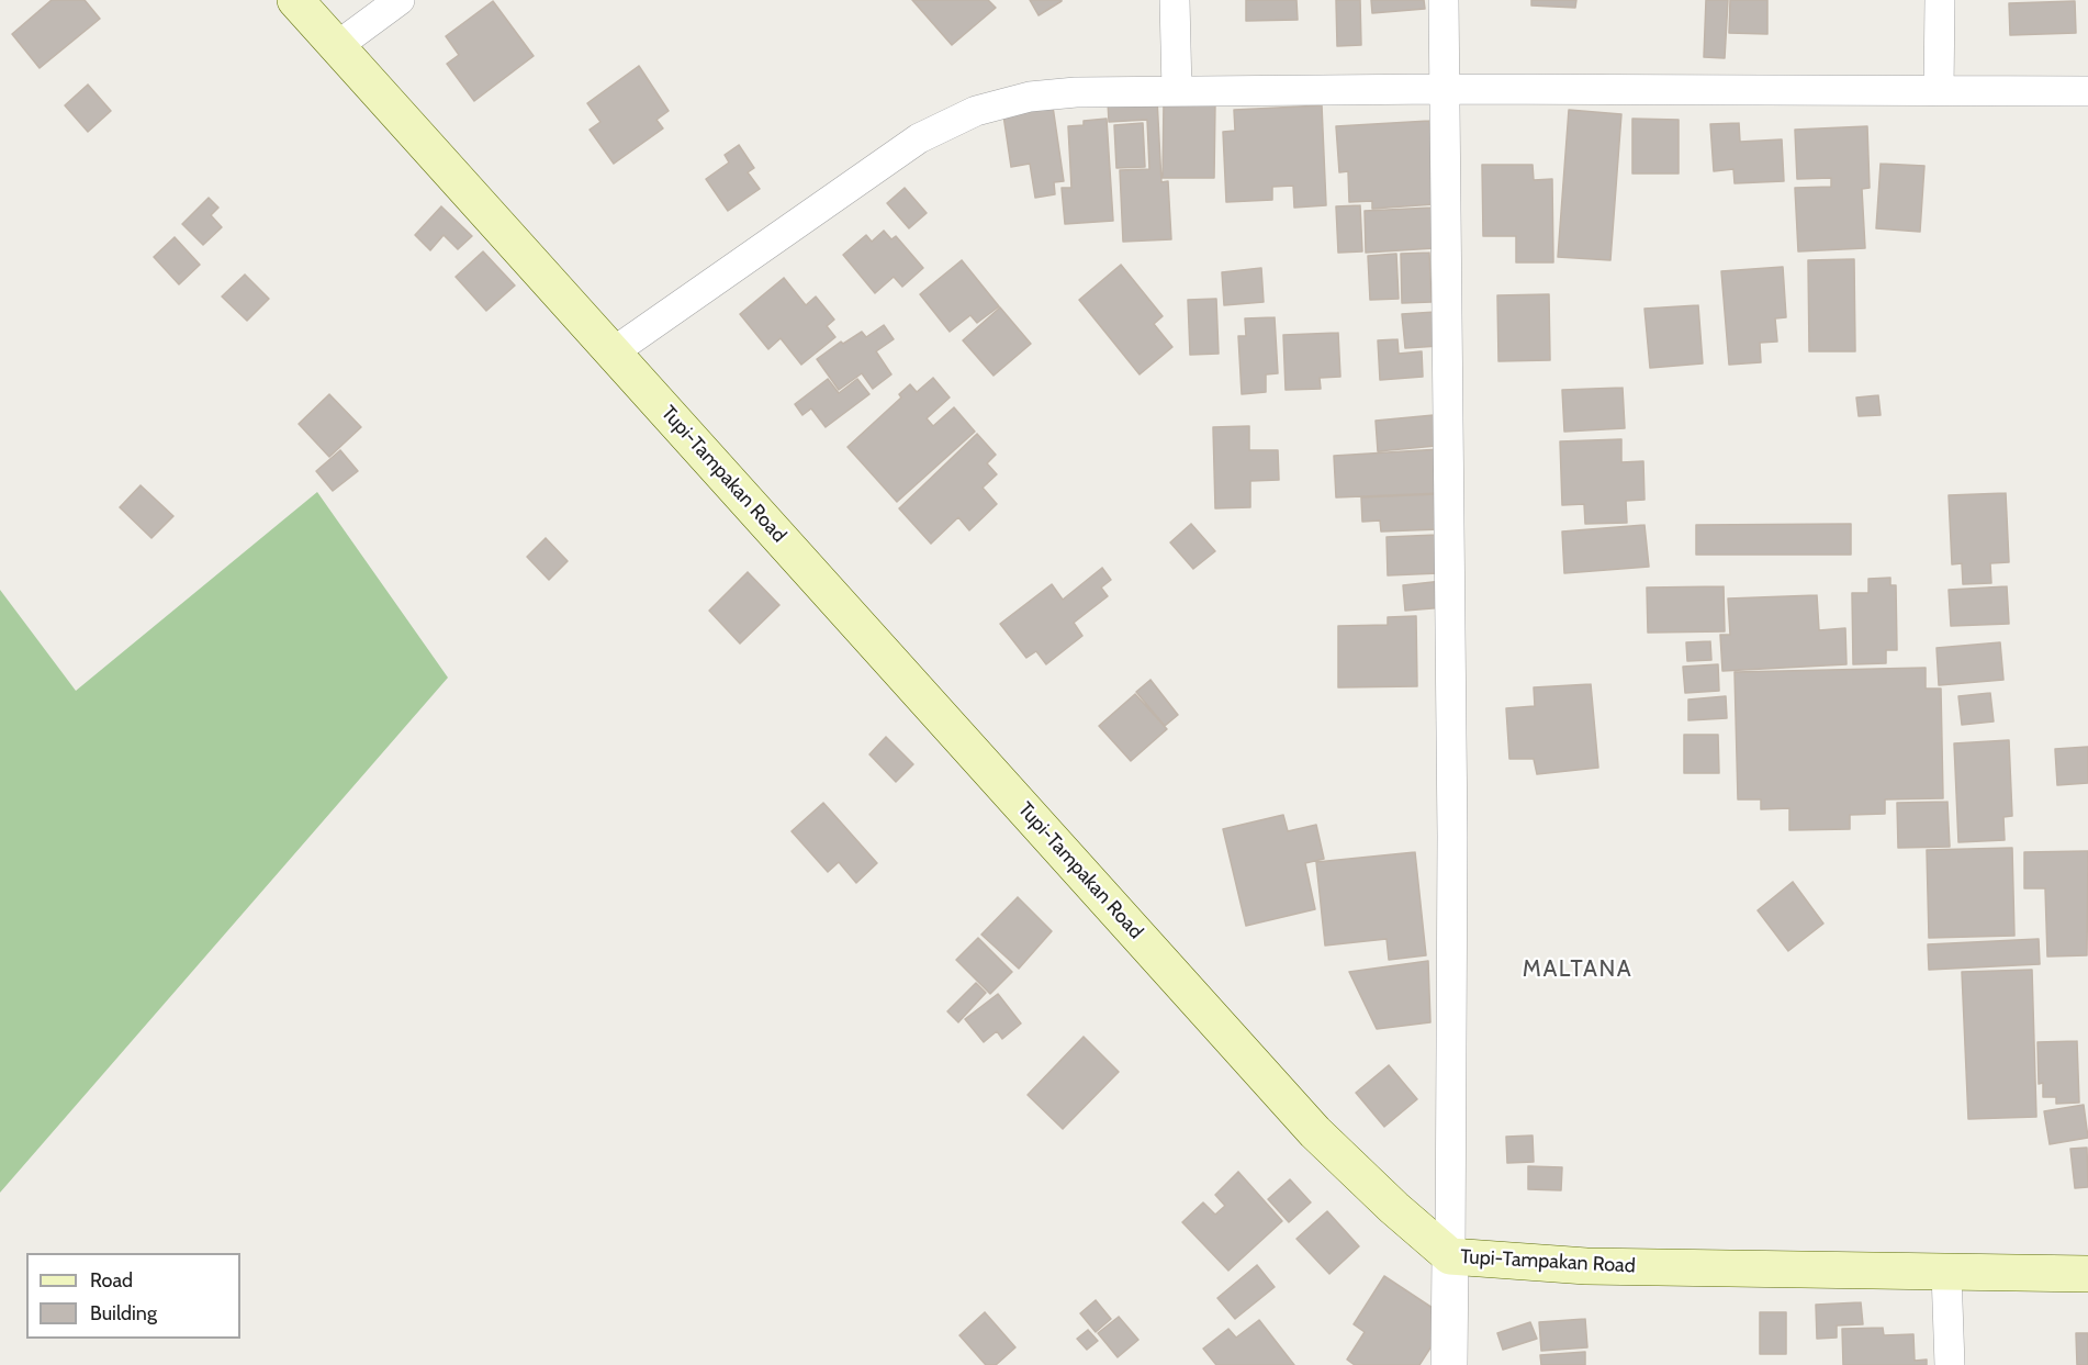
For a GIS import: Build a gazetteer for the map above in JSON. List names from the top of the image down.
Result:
{
  "streets": {
    "main road": ["Tupi-Tampakan Road"]
  },
  "districts": ["MALTANA"],
  "legend": ["Road", "Building"]
}
